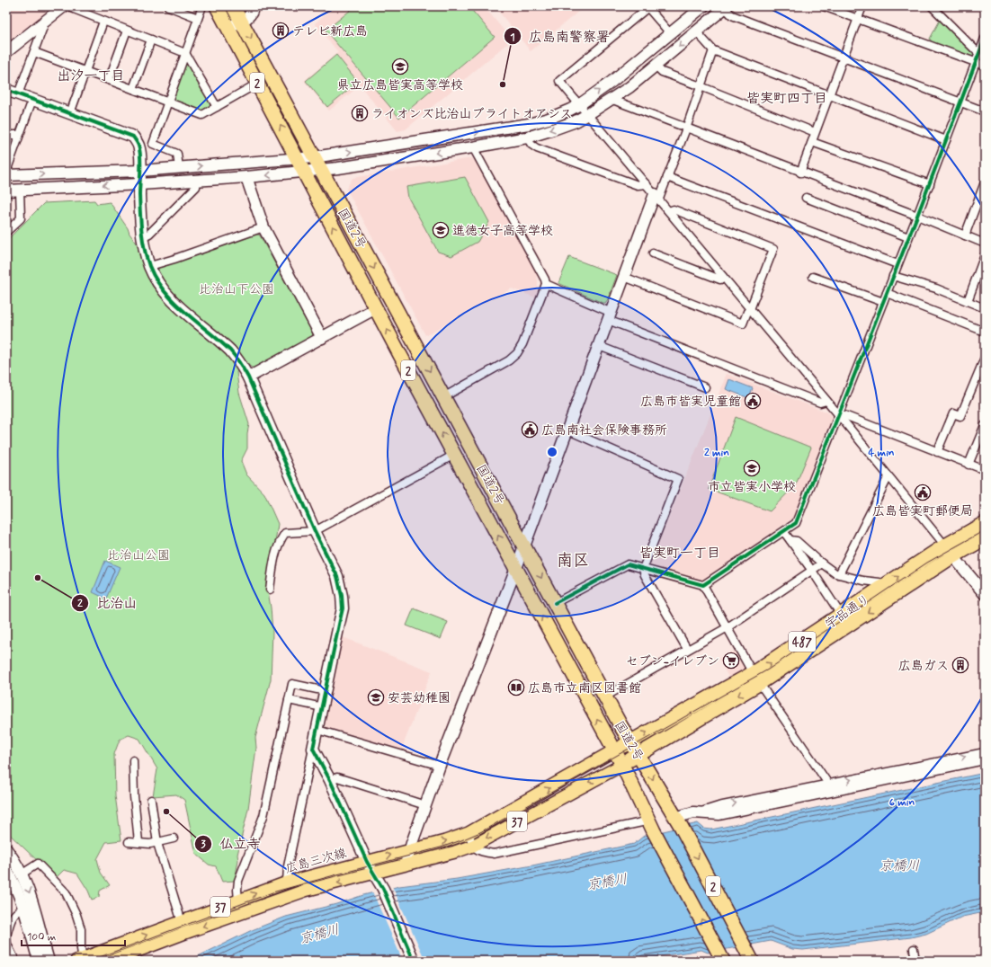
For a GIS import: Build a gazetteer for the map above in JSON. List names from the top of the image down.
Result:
{
  "streets": {
    "highway": [
      "2",
      "国道2号",
      "宇品通り",
      "487"
    ],
    "main road": ["37", "広島三次線"]
  },
  "crossings": [
    ["国道2号", "宇品通り"],
    ["国道2号", "37"],
    ["国道2号", "広島三次線"],
    ["宇品通り", "37"],
    ["宇品通り", "広島三次線"]
  ],
  "districts": [
    "出汐一丁目",
    "皆実町四丁目",
    "皆実町一丁目",
    "南区"
  ],
  "water": ["京橋川"],
  "parks": ["比治山下公園", "比治山公園"],
  "places": {
    "building": ["テレビ新広島", "ライオンズ比治山ブライトオアシス", "広島ガス"],
    "school or university": [
      "県立広島皆実高等学校",
      "進徳女子高等学校",
      "市立皆実小学校",
      "安芸幼稚園"
    ],
    "other": ["広島南警察署", "比治山", "仏立寺"],
    "public building": ["広島市皆実児童館", "広島南社会保険事務所", "広島皆実町郵便局"],
    "supermarket": ["セブン-イレブン"],
    "library": ["広島市立南区図書館"]
  },
  "scale_bar": "100 m",
  "rings": ["2 min", "4 min", "6 min"]
}
